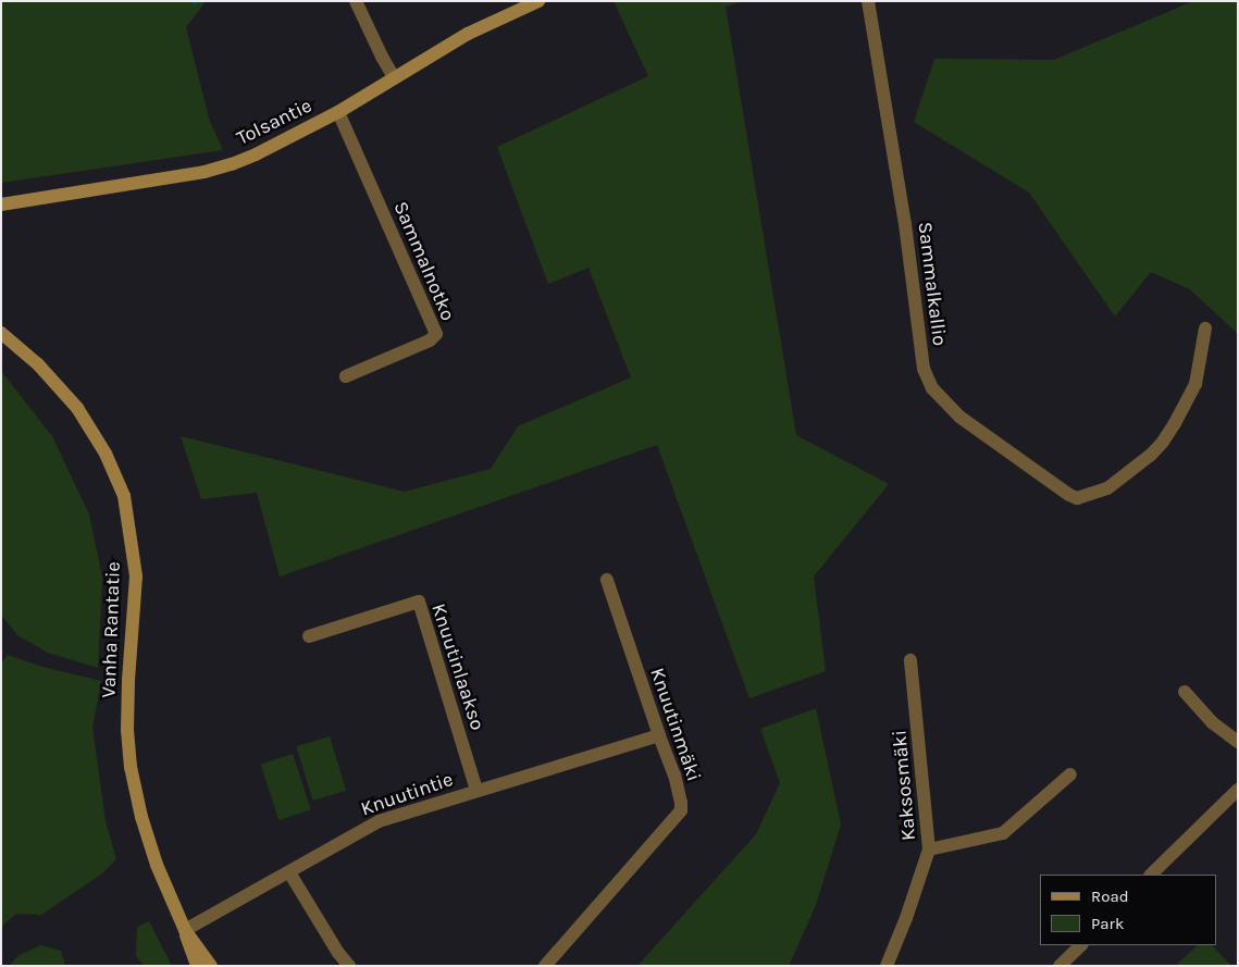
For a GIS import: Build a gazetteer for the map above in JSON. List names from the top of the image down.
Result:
{
  "streets": {
    "main road": ["Tolsantie", "Vanha Rantatie"],
    "street": [
      "Sammalnotko",
      "Sammalkallio",
      "Knuutinlaakso",
      "Knuutinmäki",
      "Kaksosmäki",
      "Knuutintie"
    ]
  },
  "crossings": [
    ["Tolsantie", "Sammalnotko"],
    ["Vanha Rantatie", "Knuutintie"],
    ["Knuutinlaakso", "Knuutintie"],
    ["Knuutinmäki", "Knuutintie"]
  ],
  "legend": ["Road", "Park"]
}
